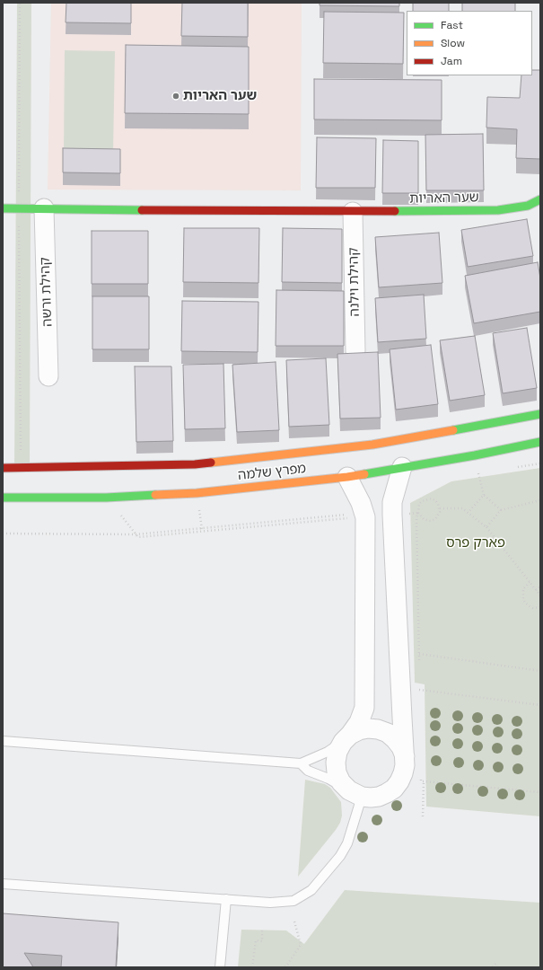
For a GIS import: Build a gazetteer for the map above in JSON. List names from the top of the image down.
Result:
{
  "streets": {
    "street": [
      "שער האריות",
      "קהילת וילנה",
      "קהילת ורשה",
      "מפרץ שלמה"
    ]
  },
  "crossings": [
    ["שער האריות", "קהילת וילנה"],
    ["שער האריות", "קהילת ורשה"]
  ],
  "parks": ["פארק פרס"],
  "places": ["שער האריות"],
  "legend": ["Fast", "Slow", "Jam"]
}
